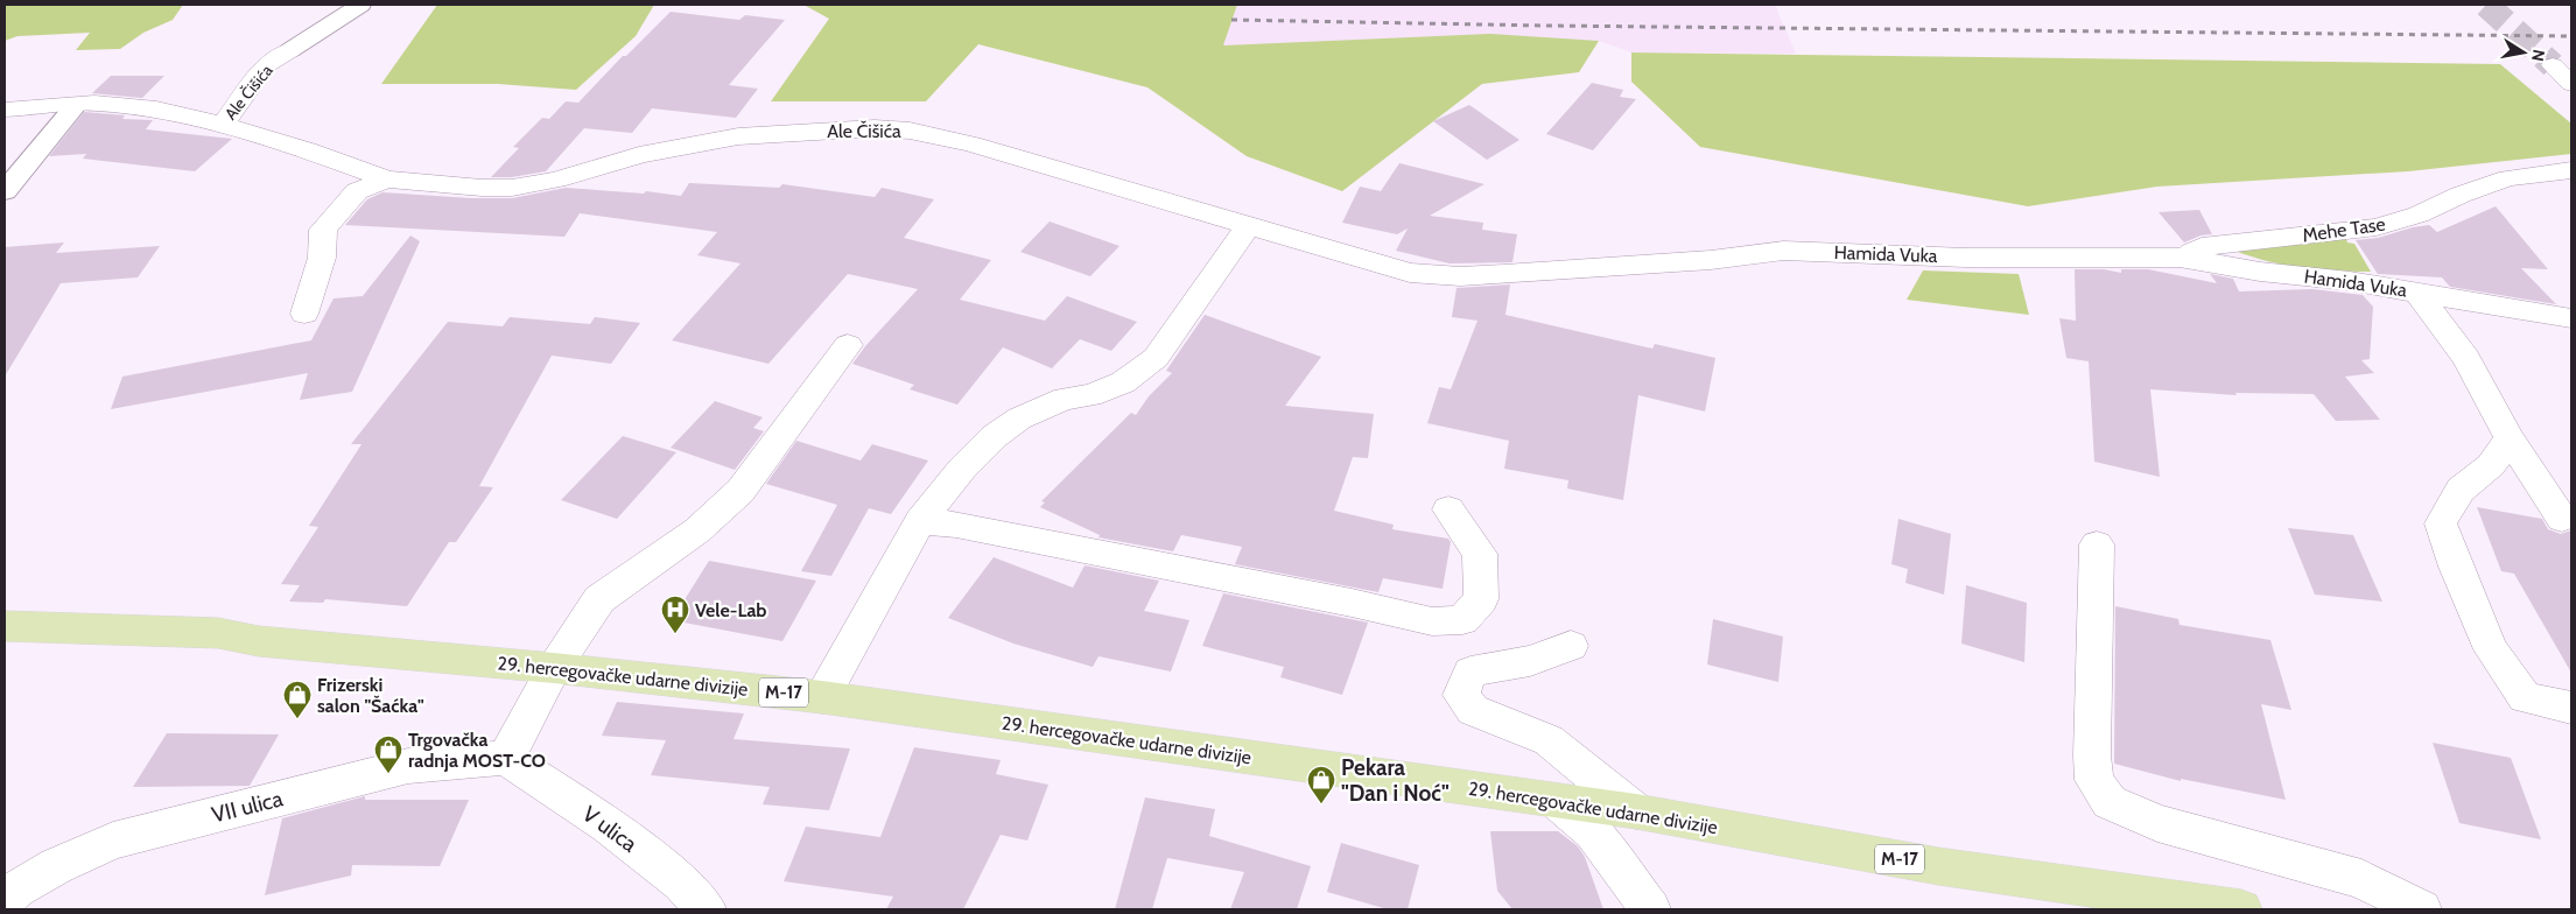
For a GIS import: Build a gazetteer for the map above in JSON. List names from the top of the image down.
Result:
{
  "streets": {
    "main road": ["29. hercegovačke udarne divizije", "M-17"],
    "street": [
      "Ale Čišića",
      "Mehe Tase",
      "Hamida Vuka",
      "VII ulica",
      "V ulica"
    ]
  },
  "crossings": [
    ["Ale Čišića", "Hamida Vuka"],
    ["Mehe Tase", "Hamida Vuka"],
    ["VII ulica", "V ulica"]
  ],
  "places": {
    "hospital": ["Vele-Lab"],
    "shop": ["Frizerski salon \"Šaćka\"", "Trgovačka radnja MOST-CO", "Pekara \"Dan i Noć\""]
  },
  "north": "right"
}
